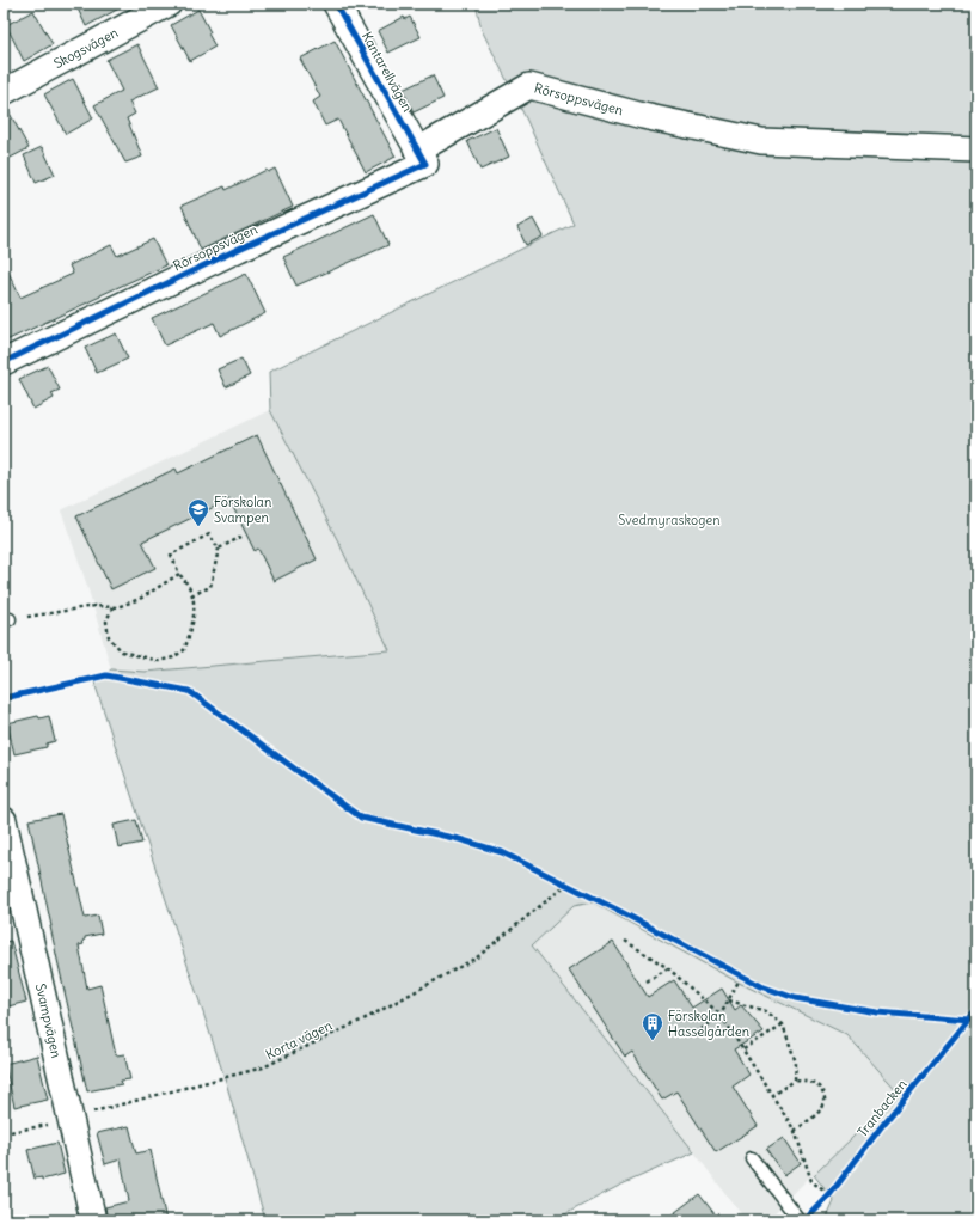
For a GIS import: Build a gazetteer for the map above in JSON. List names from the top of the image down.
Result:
{
  "streets": {
    "street": [
      "Skogsvägen",
      "Kantarellvägen",
      "Rörsoppsvägen",
      "Svampvägen"
    ],
    "path": ["Korta vägen"],
    "cycle path": ["Tranbacken"]
  },
  "crossings": [
    ["Kantarellvägen", "Rörsoppsvägen"],
    ["Svampvägen", "Korta vägen"]
  ],
  "parks": ["Svedmyraskogen"],
  "places": {
    "school or university": ["Förskolan Svampen"],
    "building": ["Förskolan Hasselgården"]
  }
}
